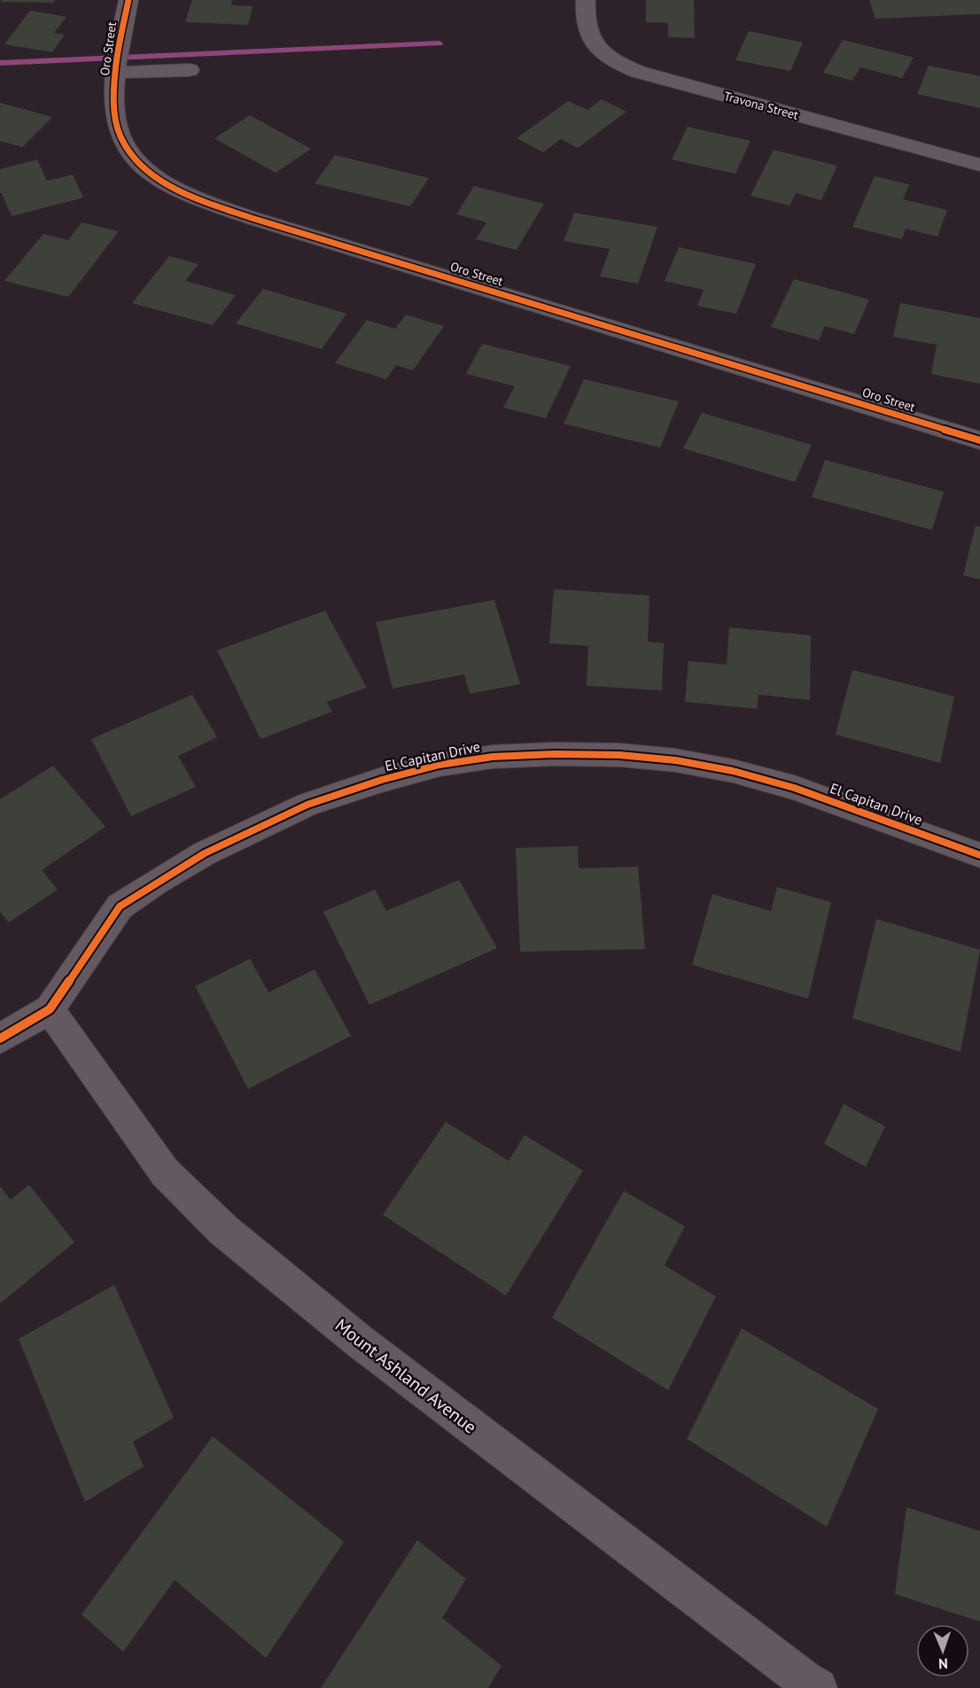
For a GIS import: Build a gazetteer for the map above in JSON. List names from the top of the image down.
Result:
{
  "streets": {
    "street": [
      "Oro Street",
      "Travona Street",
      "El Capitan Drive",
      "Mount Ashland Avenue"
    ]
  },
  "crossings": [
    ["El Capitan Drive", "Mount Ashland Avenue"]
  ],
  "north": "bottom"
}
